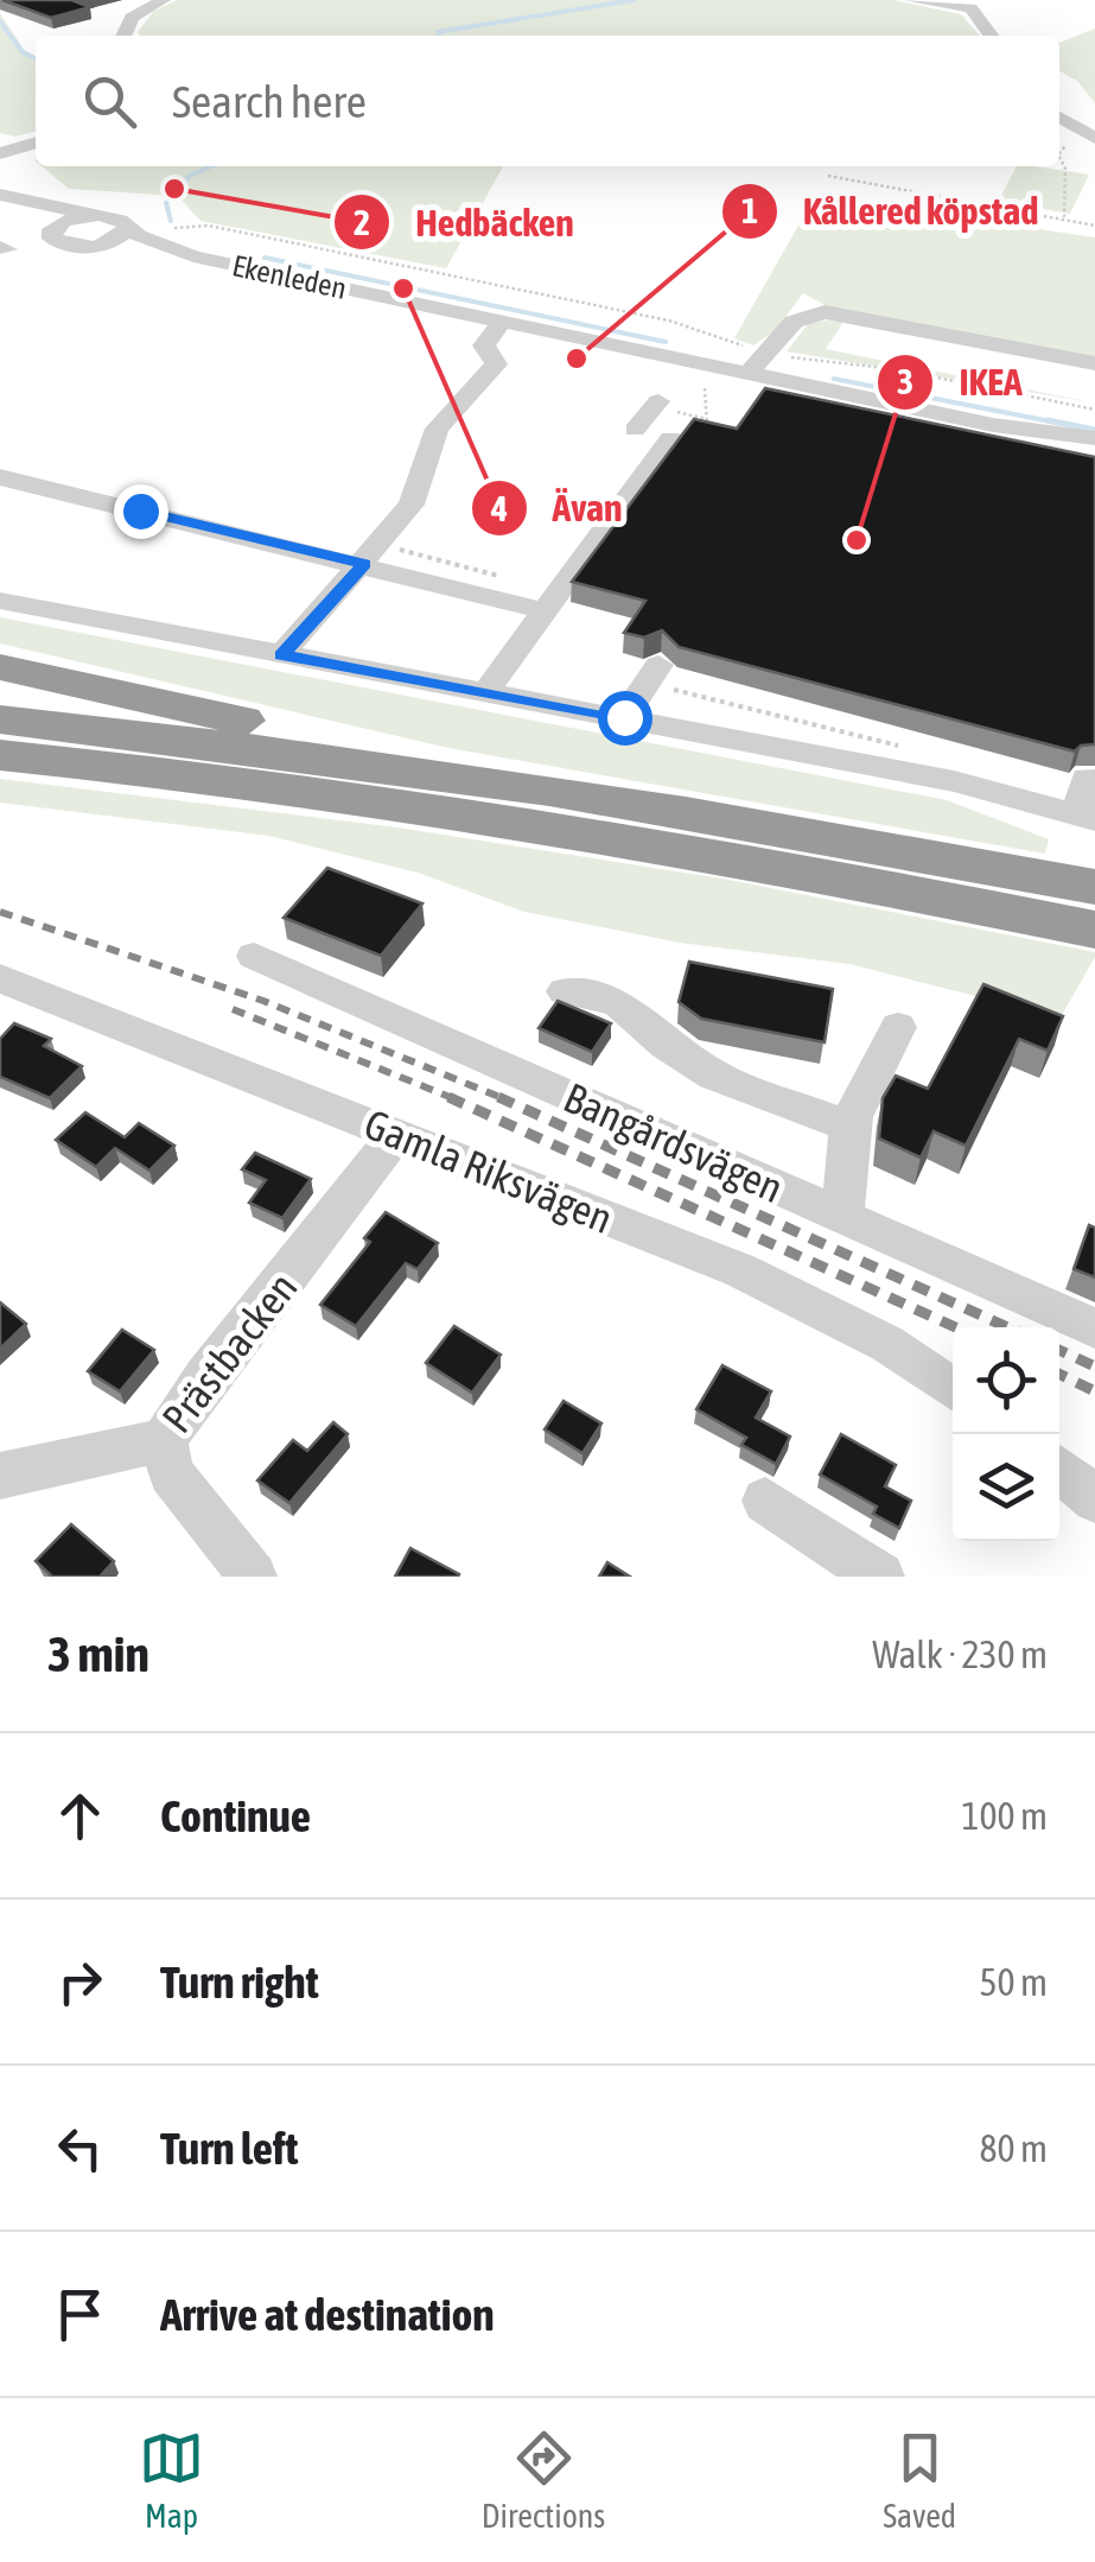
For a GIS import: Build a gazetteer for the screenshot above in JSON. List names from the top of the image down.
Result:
{
  "streets": {
    "street": [
      "Ekenleden",
      "Bangårdsvägen",
      "Gamla Riksvägen",
      "Prästbacken"
    ]
  },
  "crossings": [
    ["Gamla Riksvägen", "Prästbacken"]
  ],
  "places": [
    "Hedbäcken",
    "Ävan",
    "Kållered köpstad",
    "IKEA"
  ],
  "page": {
    "search": "Search here",
    "heading": ["3 min", "Walk · 230 m"],
    "list": [
      ["Continue", "100 m"],
      ["Turn right", "50 m"],
      ["Turn left", "80 m"],
      "Arrive at destination"
    ],
    "nav": ["Map", "Directions", "Saved"]
  }
}
